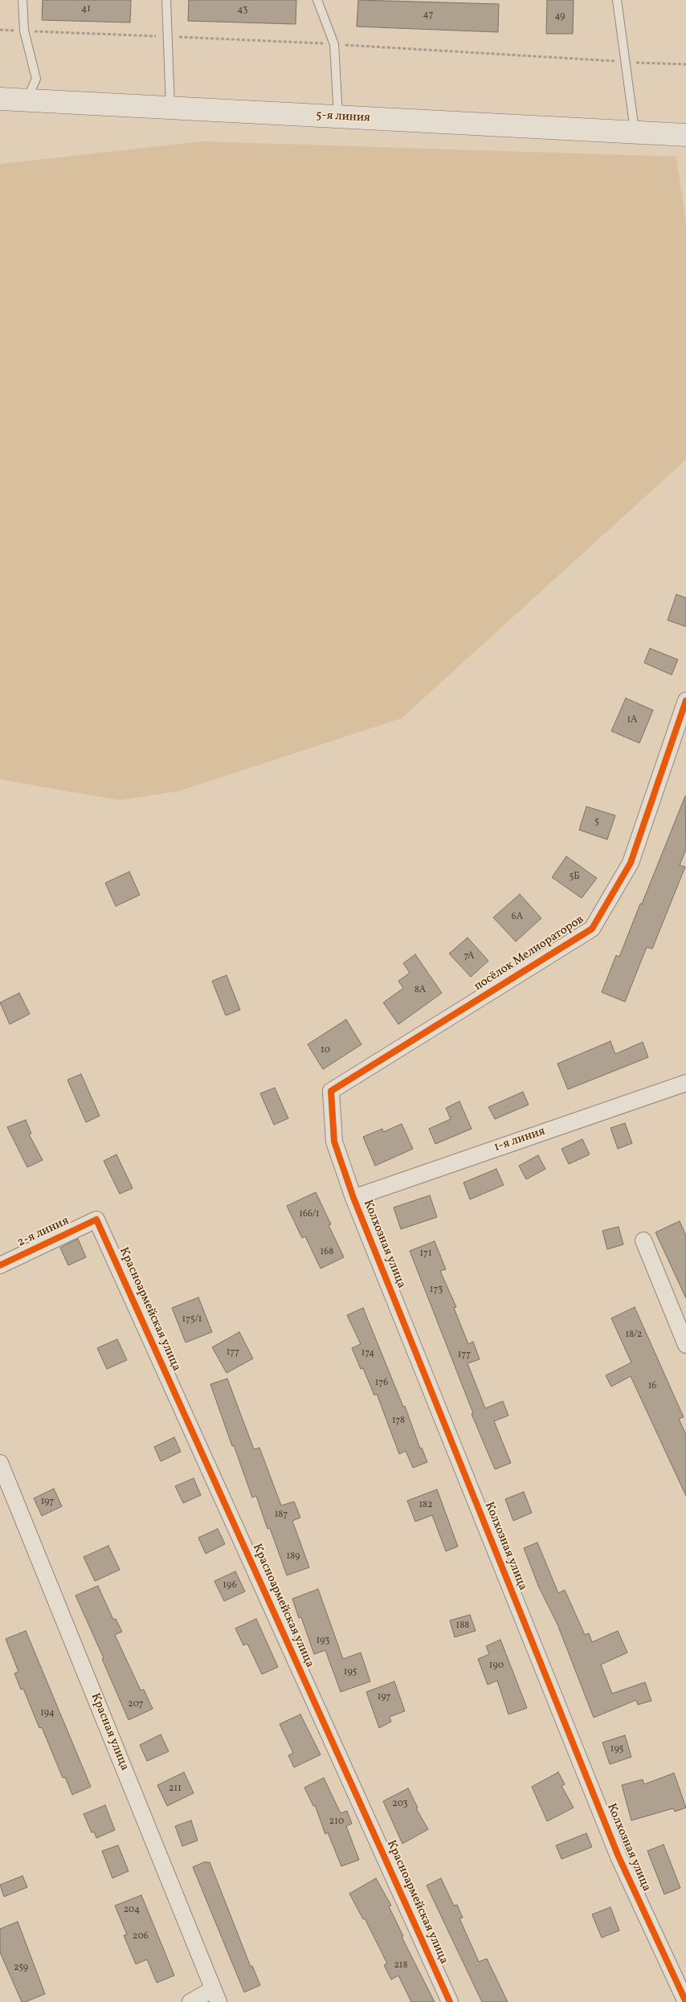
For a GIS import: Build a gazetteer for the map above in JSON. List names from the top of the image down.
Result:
{
  "streets": {
    "street": [
      "5-я линия",
      "посёлок Мелиораторов",
      "1-я линия",
      "2-я линия",
      "Колхозная улица",
      "Красноармейская улица",
      "Красная улица"
    ]
  },
  "crossings": [
    ["посёлок Мелиораторов", "Колхозная улица"],
    ["1-я линия", "Колхозная улица"],
    ["2-я линия", "Красноармейская улица"]
  ],
  "house_numbers": [
    "41",
    "43",
    "47",
    "49",
    "1А",
    "5",
    "5Б",
    "6А",
    "7А",
    "8А",
    "10",
    "166/1",
    "168",
    "171",
    "173",
    "175/1",
    "18/2",
    "177",
    "174",
    "177",
    "176",
    "16",
    "178",
    "197",
    "182",
    "187",
    "189",
    "196",
    "188",
    "193",
    "190",
    "195",
    "197",
    "207",
    "194",
    "195",
    "211",
    "203",
    "210",
    "204",
    "206",
    "218",
    "259"
  ]
}
